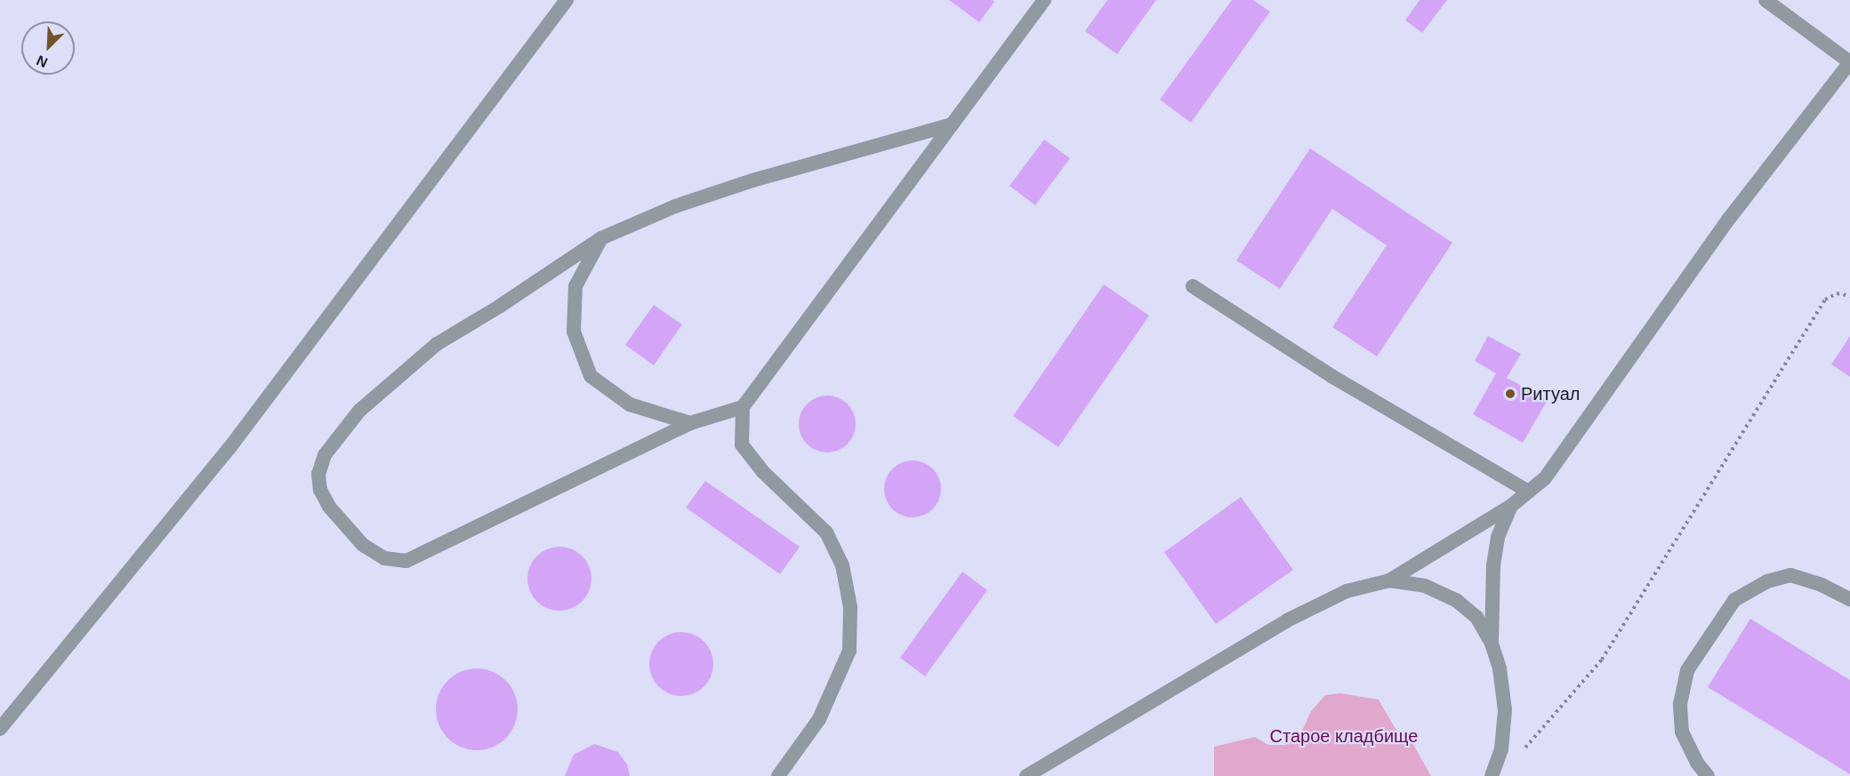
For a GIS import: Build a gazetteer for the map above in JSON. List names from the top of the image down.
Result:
{
  "parks": ["Старое кладбище"],
  "places": ["Ритуал"],
  "north": "bottom left"
}
